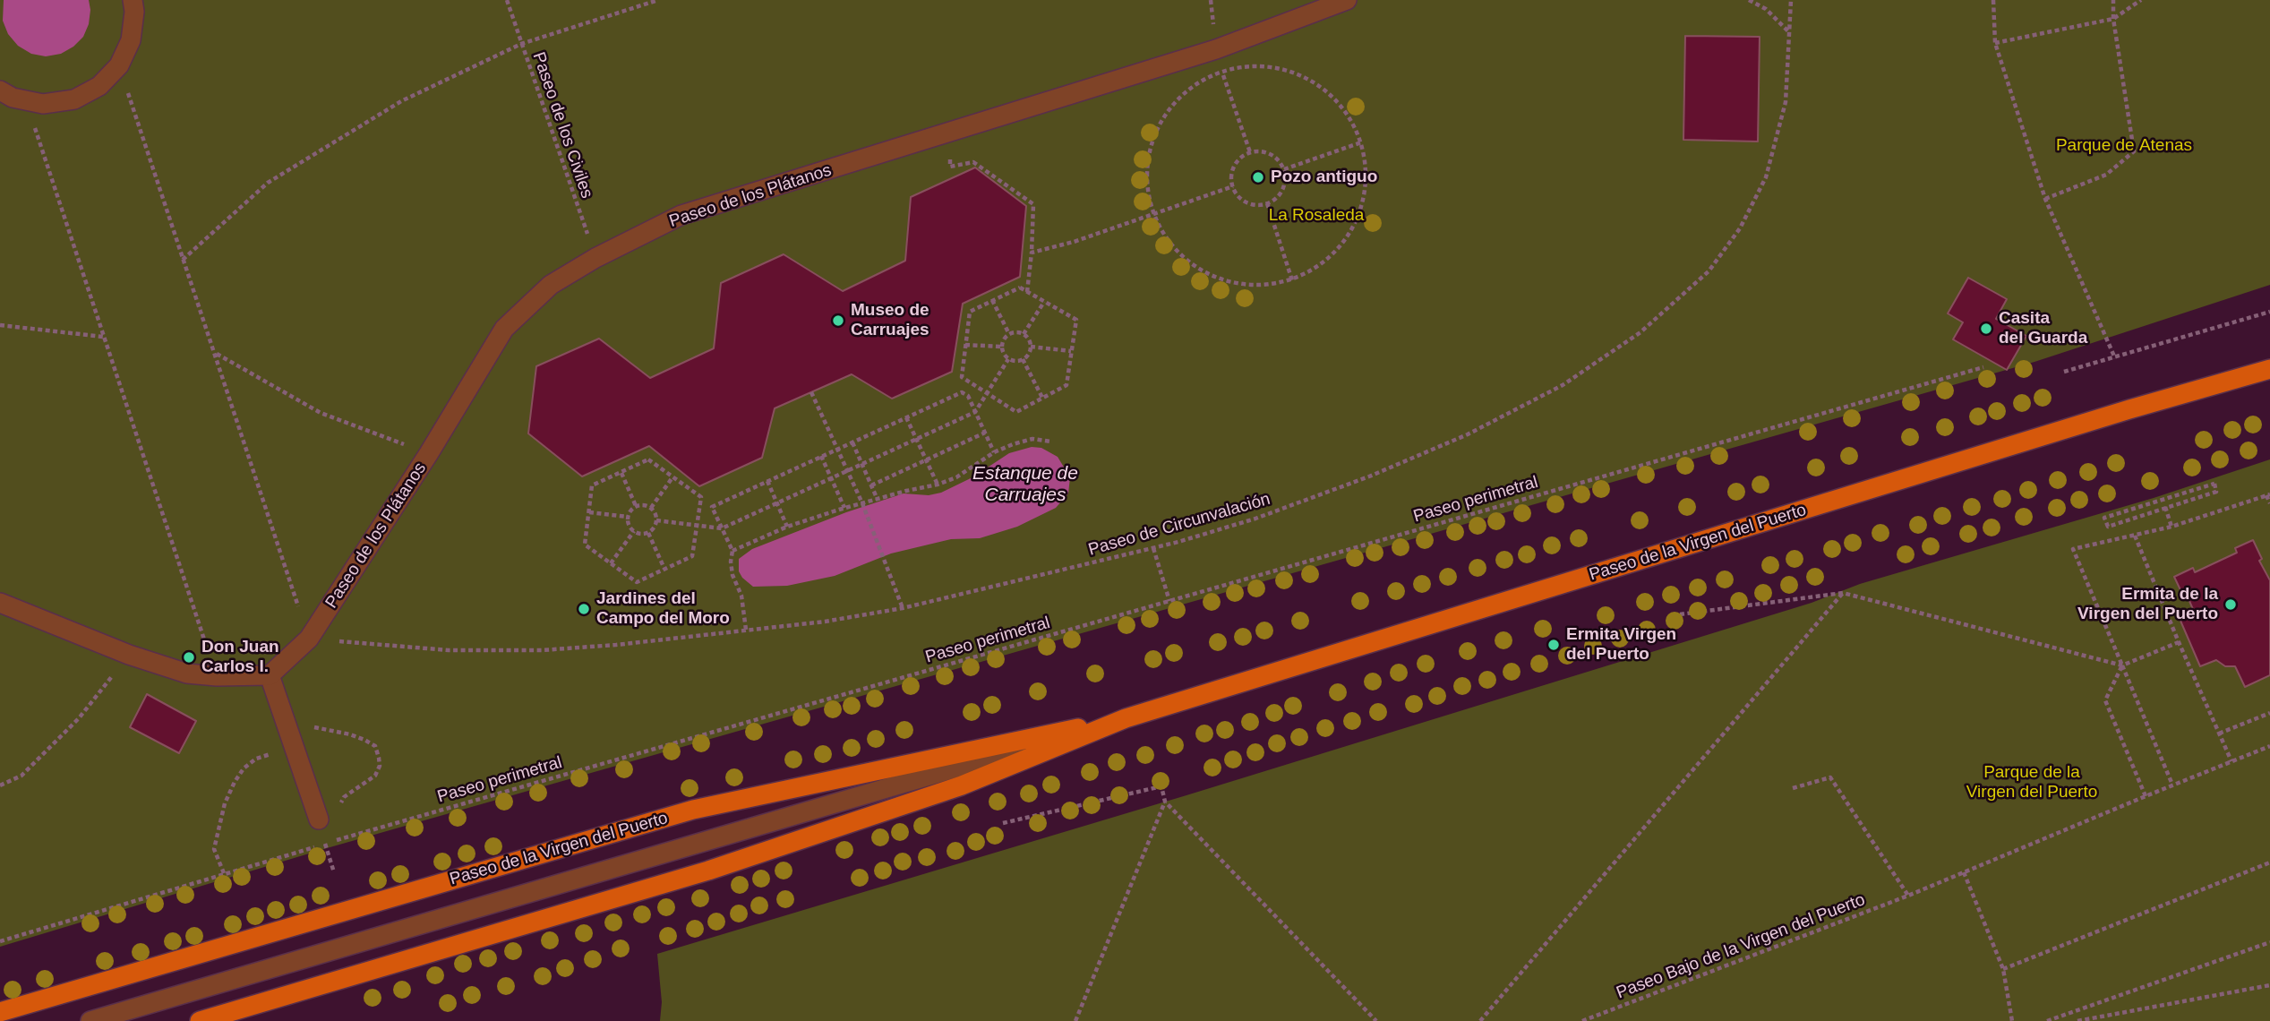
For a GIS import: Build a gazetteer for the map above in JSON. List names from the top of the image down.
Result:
{
  "streets": {
    "main road": ["Paseo de la Virgen del Puerto"],
    "street": ["Paseo de los Plátanos"],
    "path": [
      "Paseo de los Civiles",
      "Paseo perimetral",
      "Paseo de Circunvalación",
      "Paseo Bajo de la Virgen del Puerto"
    ]
  },
  "crossings": [
    ["Paseo de los Civiles", "Paseo de los Plátanos"],
    ["Paseo de los Plátanos", "Paseo de Circunvalación"]
  ],
  "water": ["Estanque de Carruajes"],
  "parks": ["Parque de Atenas", "La Rosaleda", "Parque de la Virgen del Puerto"],
  "places": [
    "Pozo antiguo",
    "Museo de Carruajes",
    "Casita del Guarda",
    "Ermita de la Virgen del Puerto",
    "Jardines del Campo del Moro",
    "Ermita Virgen del Puerto",
    "Don Juan Carlos I."
  ]
}
